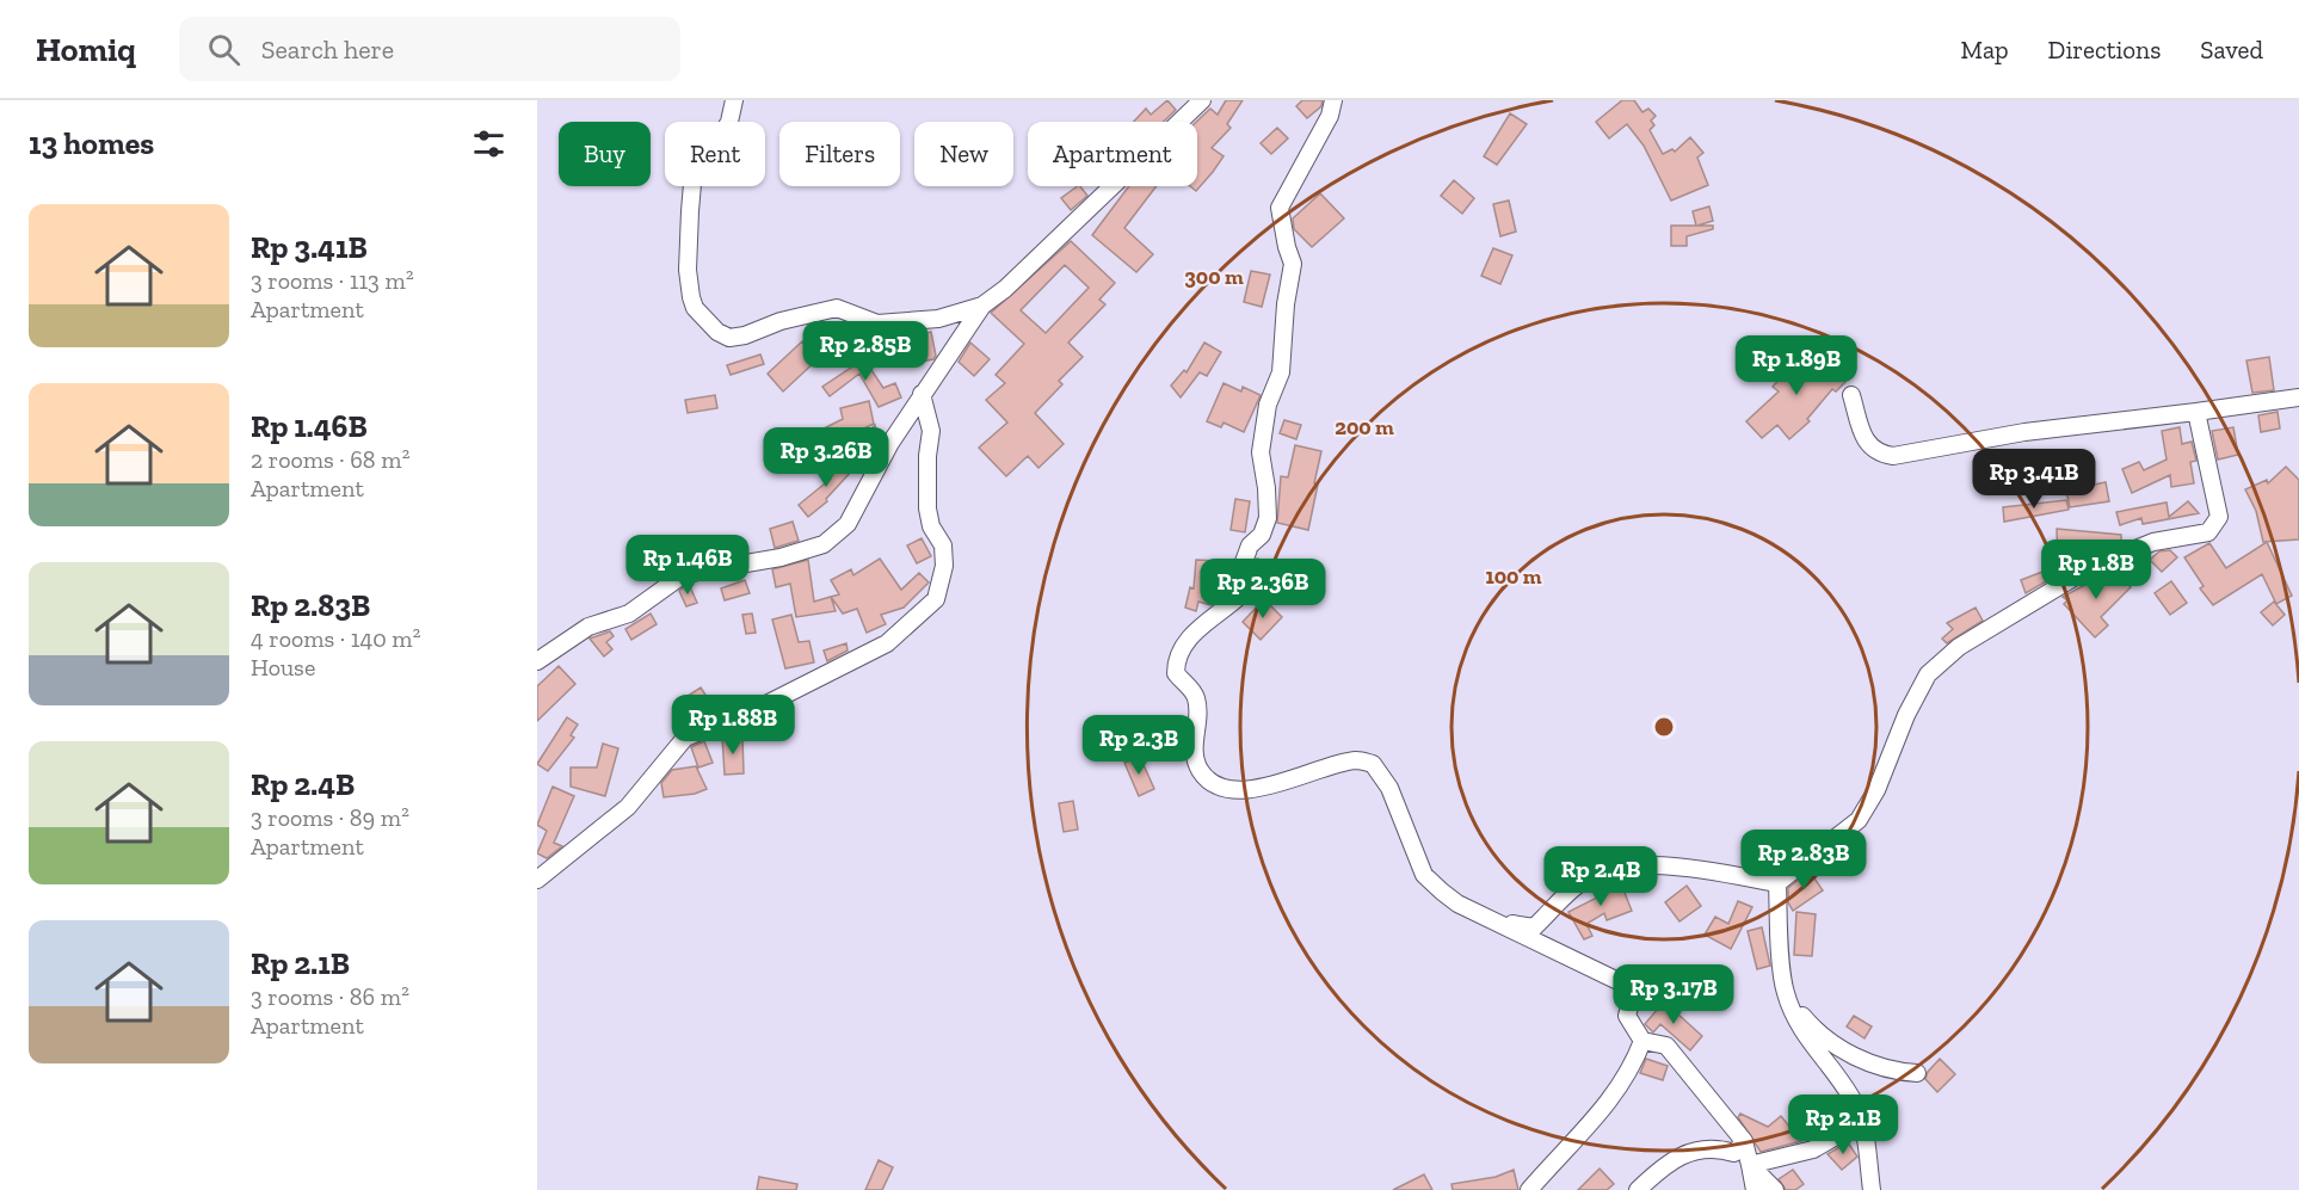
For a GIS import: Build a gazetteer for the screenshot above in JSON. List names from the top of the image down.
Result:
{
  "page": {
    "header": "Homiq",
    "search": "Search here",
    "nav": ["Map", "Directions", "Saved"],
    "heading": "13 homes",
    "chip": [
      "Buy",
      "Rent",
      "Filters",
      "New",
      "Apartment"
    ],
    "list": [
      {
        "name": "Rp 3.41B",
        "note": "3 rooms · 113 m² · Apartment"
      },
      {
        "name": "Rp 1.46B",
        "note": "2 rooms · 68 m² · Apartment"
      },
      {
        "name": "Rp 2.83B",
        "note": "4 rooms · 140 m² · House"
      },
      {
        "name": "Rp 2.4B",
        "note": "3 rooms · 89 m² · Apartment"
      },
      {
        "name": "Rp 2.1B",
        "note": "3 rooms · 86 m² · Apartment"
      }
    ],
    "price": [
      "Rp 2.85B",
      "Rp 1.89B",
      "Rp 3.26B",
      "Rp 3.41B",
      "Rp 1.46B",
      "Rp 1.8B",
      "Rp 2.36B",
      "Rp 1.88B",
      "Rp 2.3B",
      "Rp 2.83B",
      "Rp 2.4B",
      "Rp 3.17B",
      "Rp 2.1B"
    ]
  },
  "rings": ["300 m", "200 m", "100 m"]
}
